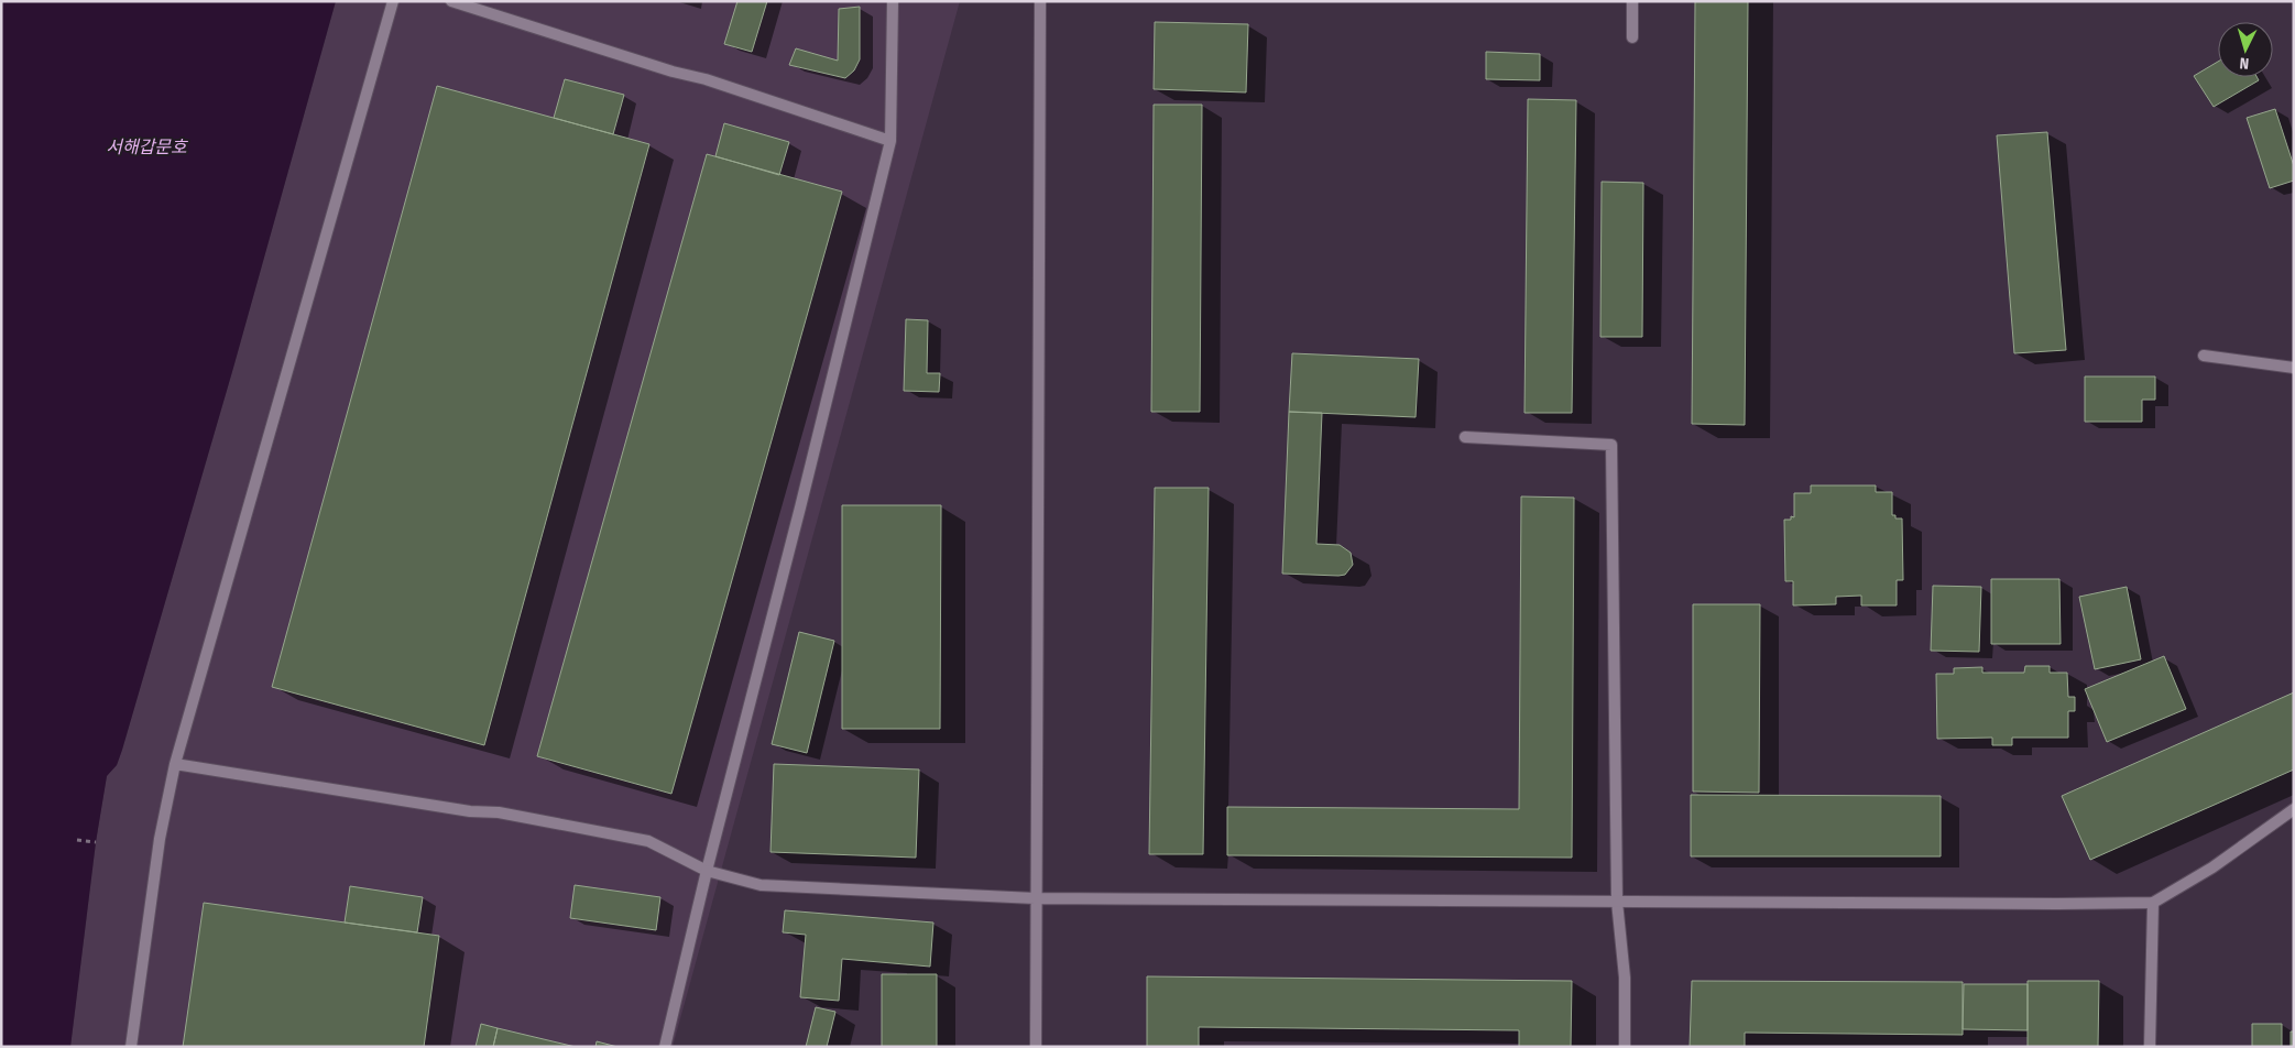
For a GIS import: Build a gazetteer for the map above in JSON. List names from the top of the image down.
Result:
{
  "water": ["서해갑문호"],
  "north": "bottom"
}
